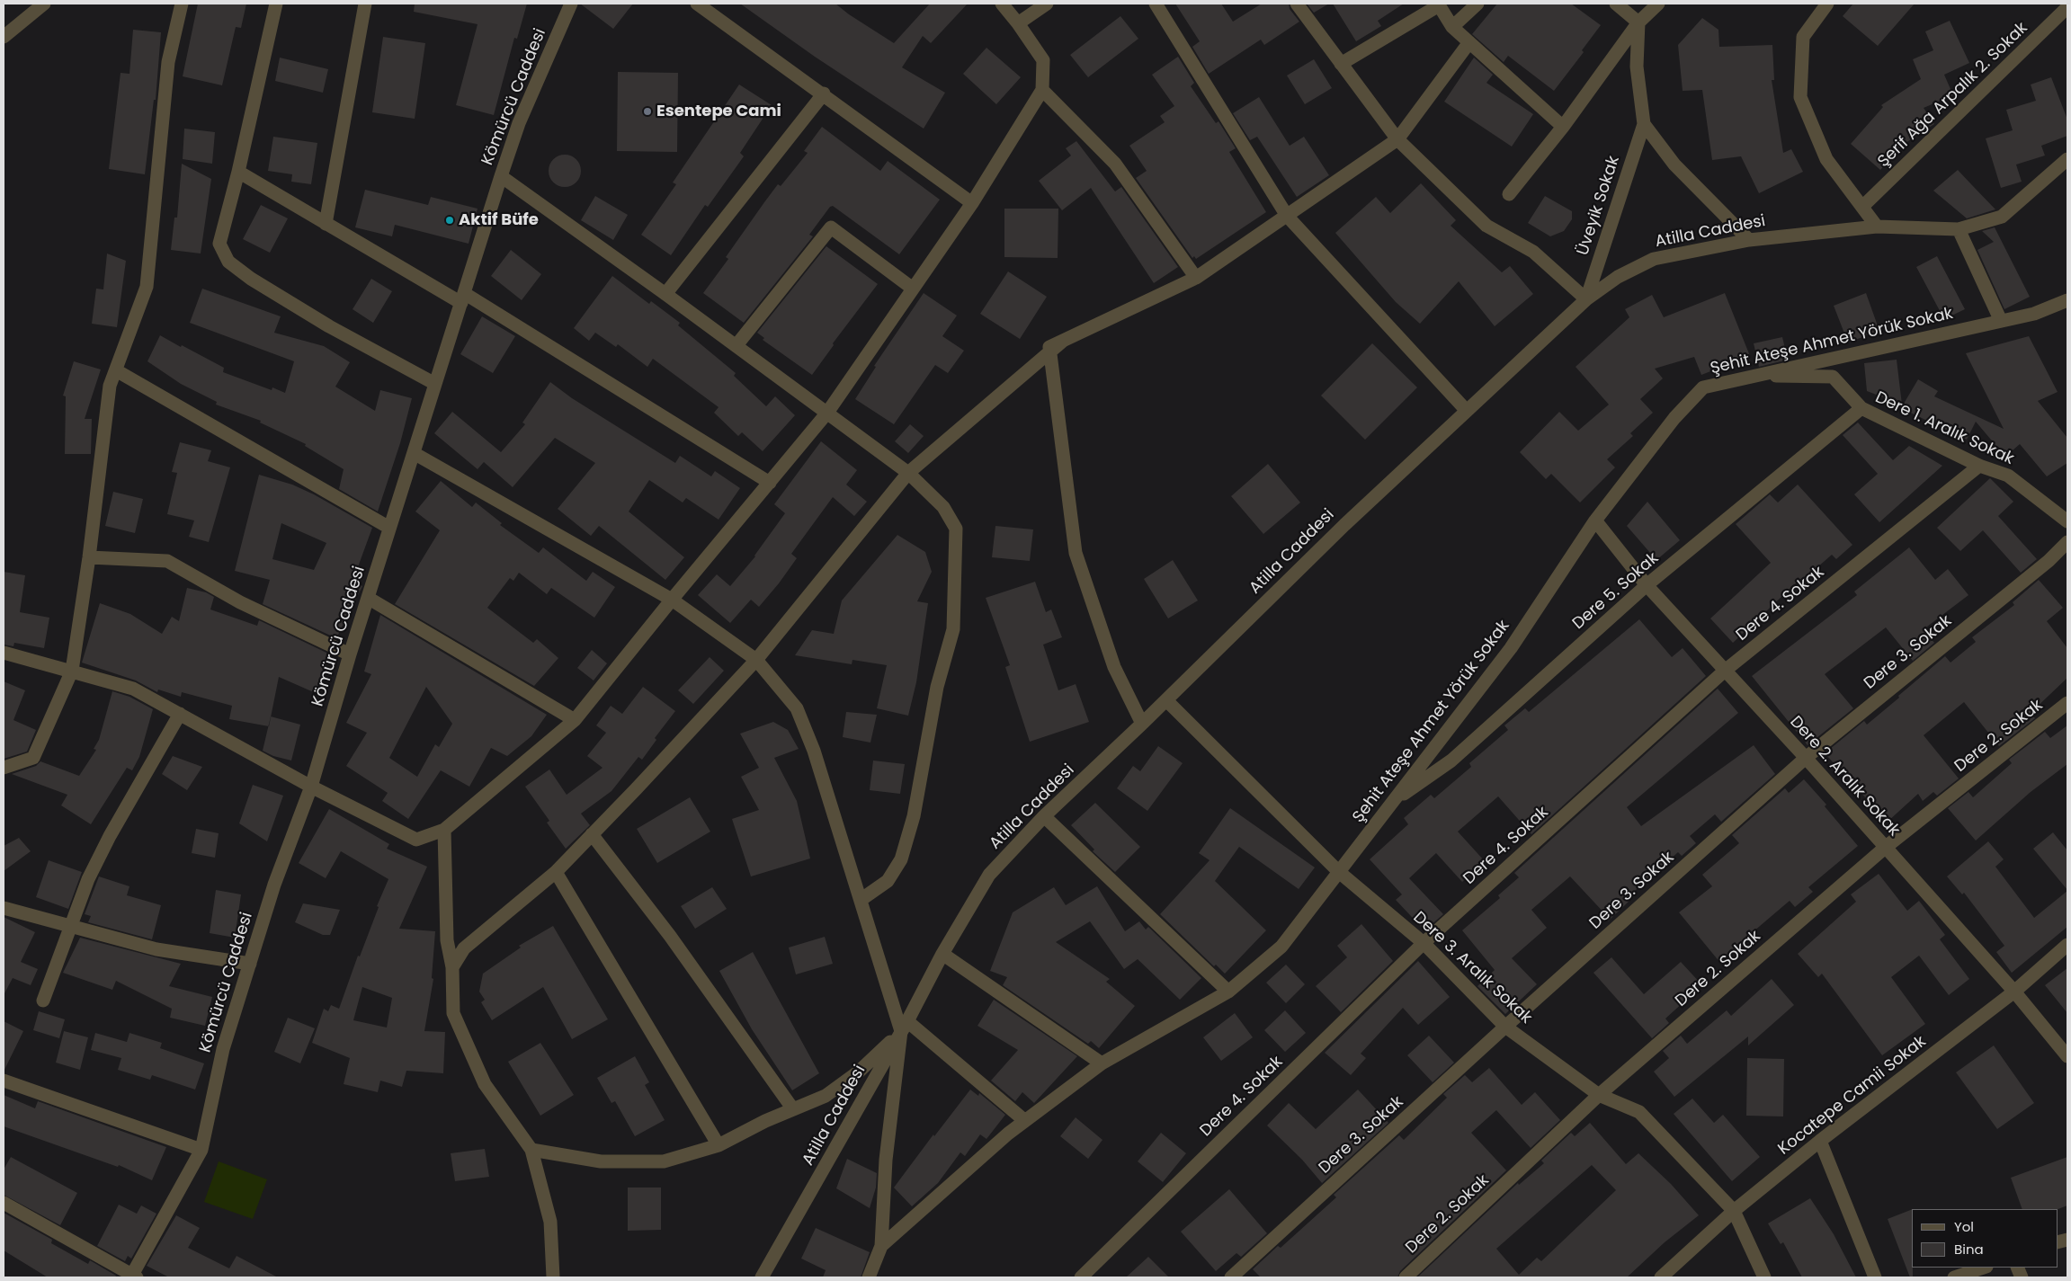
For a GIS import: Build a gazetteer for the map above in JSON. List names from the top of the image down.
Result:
{
  "streets": {
    "street": [
      "Şerif Ağa Arpalık 2. Sokak",
      "Kömürcü Caddesi",
      "Üveyik Sokak",
      "Atilla Caddesi",
      "Şehit Ateşe Ahmet Yörük Sokak",
      "Dere 1. Aralık Sokak",
      "Dere 5. Sokak",
      "Dere 4. Sokak",
      "Dere 3. Sokak",
      "Dere 2. Sokak",
      "Dere 2. Aralık Sokak",
      "Dere 3. Aralık Sokak",
      "Kocatepe Camii Sokak"
    ]
  },
  "crossings": [
    ["Üveyik Sokak", "Atilla Caddesi"],
    ["Atilla Caddesi", "Dere 3. Aralık Sokak"],
    ["Şehit Ateşe Ahmet Yörük Sokak", "Dere 1. Aralık Sokak"],
    ["Şehit Ateşe Ahmet Yörük Sokak", "Dere 5. Sokak"],
    ["Şehit Ateşe Ahmet Yörük Sokak", "Dere 2. Aralık Sokak"],
    ["Şehit Ateşe Ahmet Yörük Sokak", "Dere 3. Aralık Sokak"],
    ["Dere 1. Aralık Sokak", "Dere 5. Sokak"],
    ["Dere 1. Aralık Sokak", "Dere 4. Sokak"],
    ["Dere 5. Sokak", "Dere 2. Aralık Sokak"],
    ["Dere 4. Sokak", "Dere 2. Aralık Sokak"],
    ["Dere 4. Sokak", "Dere 3. Aralık Sokak"],
    ["Dere 3. Sokak", "Dere 2. Aralık Sokak"],
    ["Dere 3. Sokak", "Dere 3. Aralık Sokak"],
    ["Dere 2. Sokak", "Dere 2. Aralık Sokak"],
    ["Dere 2. Sokak", "Dere 3. Aralık Sokak"],
    ["Dere 2. Aralık Sokak", "Kocatepe Camii Sokak"],
    ["Dere 3. Aralık Sokak", "Kocatepe Camii Sokak"]
  ],
  "places": ["Esentepe Cami", "Aktif Büfe"],
  "legend": ["Yol", "Bina"]
}
